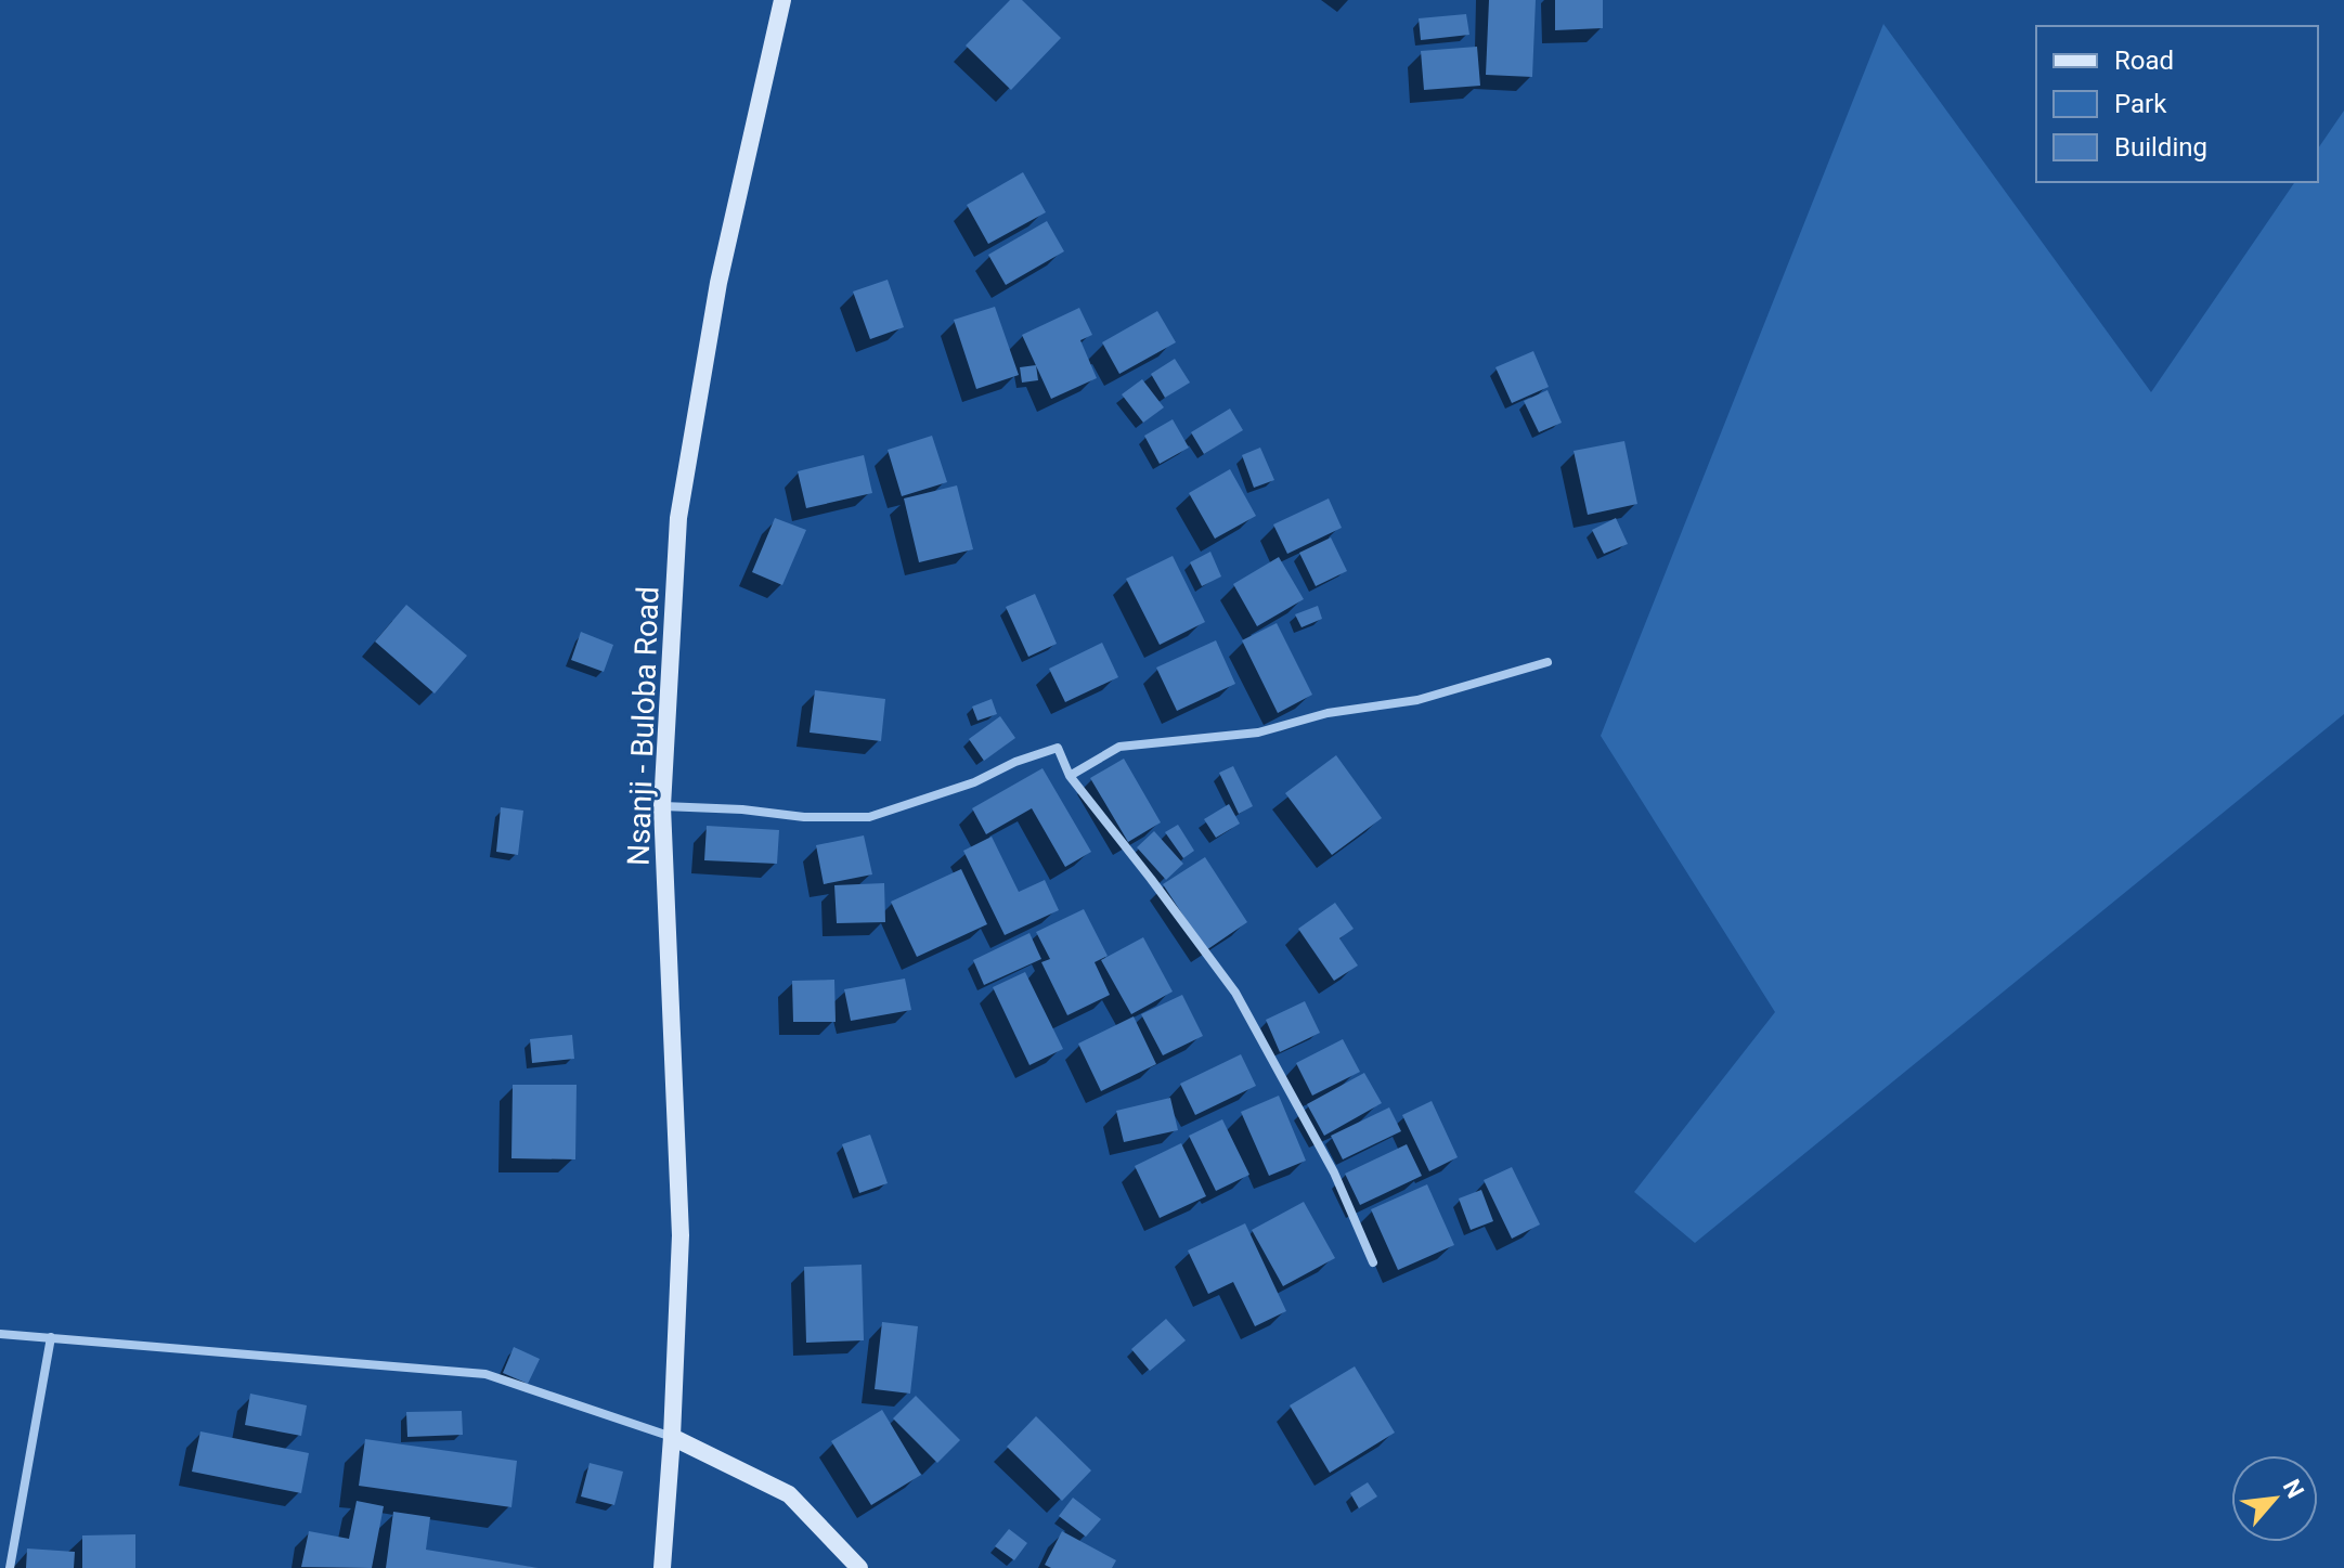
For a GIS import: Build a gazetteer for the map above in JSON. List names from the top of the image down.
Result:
{
  "streets": {
    "main road": ["Nsanji - Buloba Road"]
  },
  "legend": ["Road", "Park", "Building"],
  "north": "top right"
}
